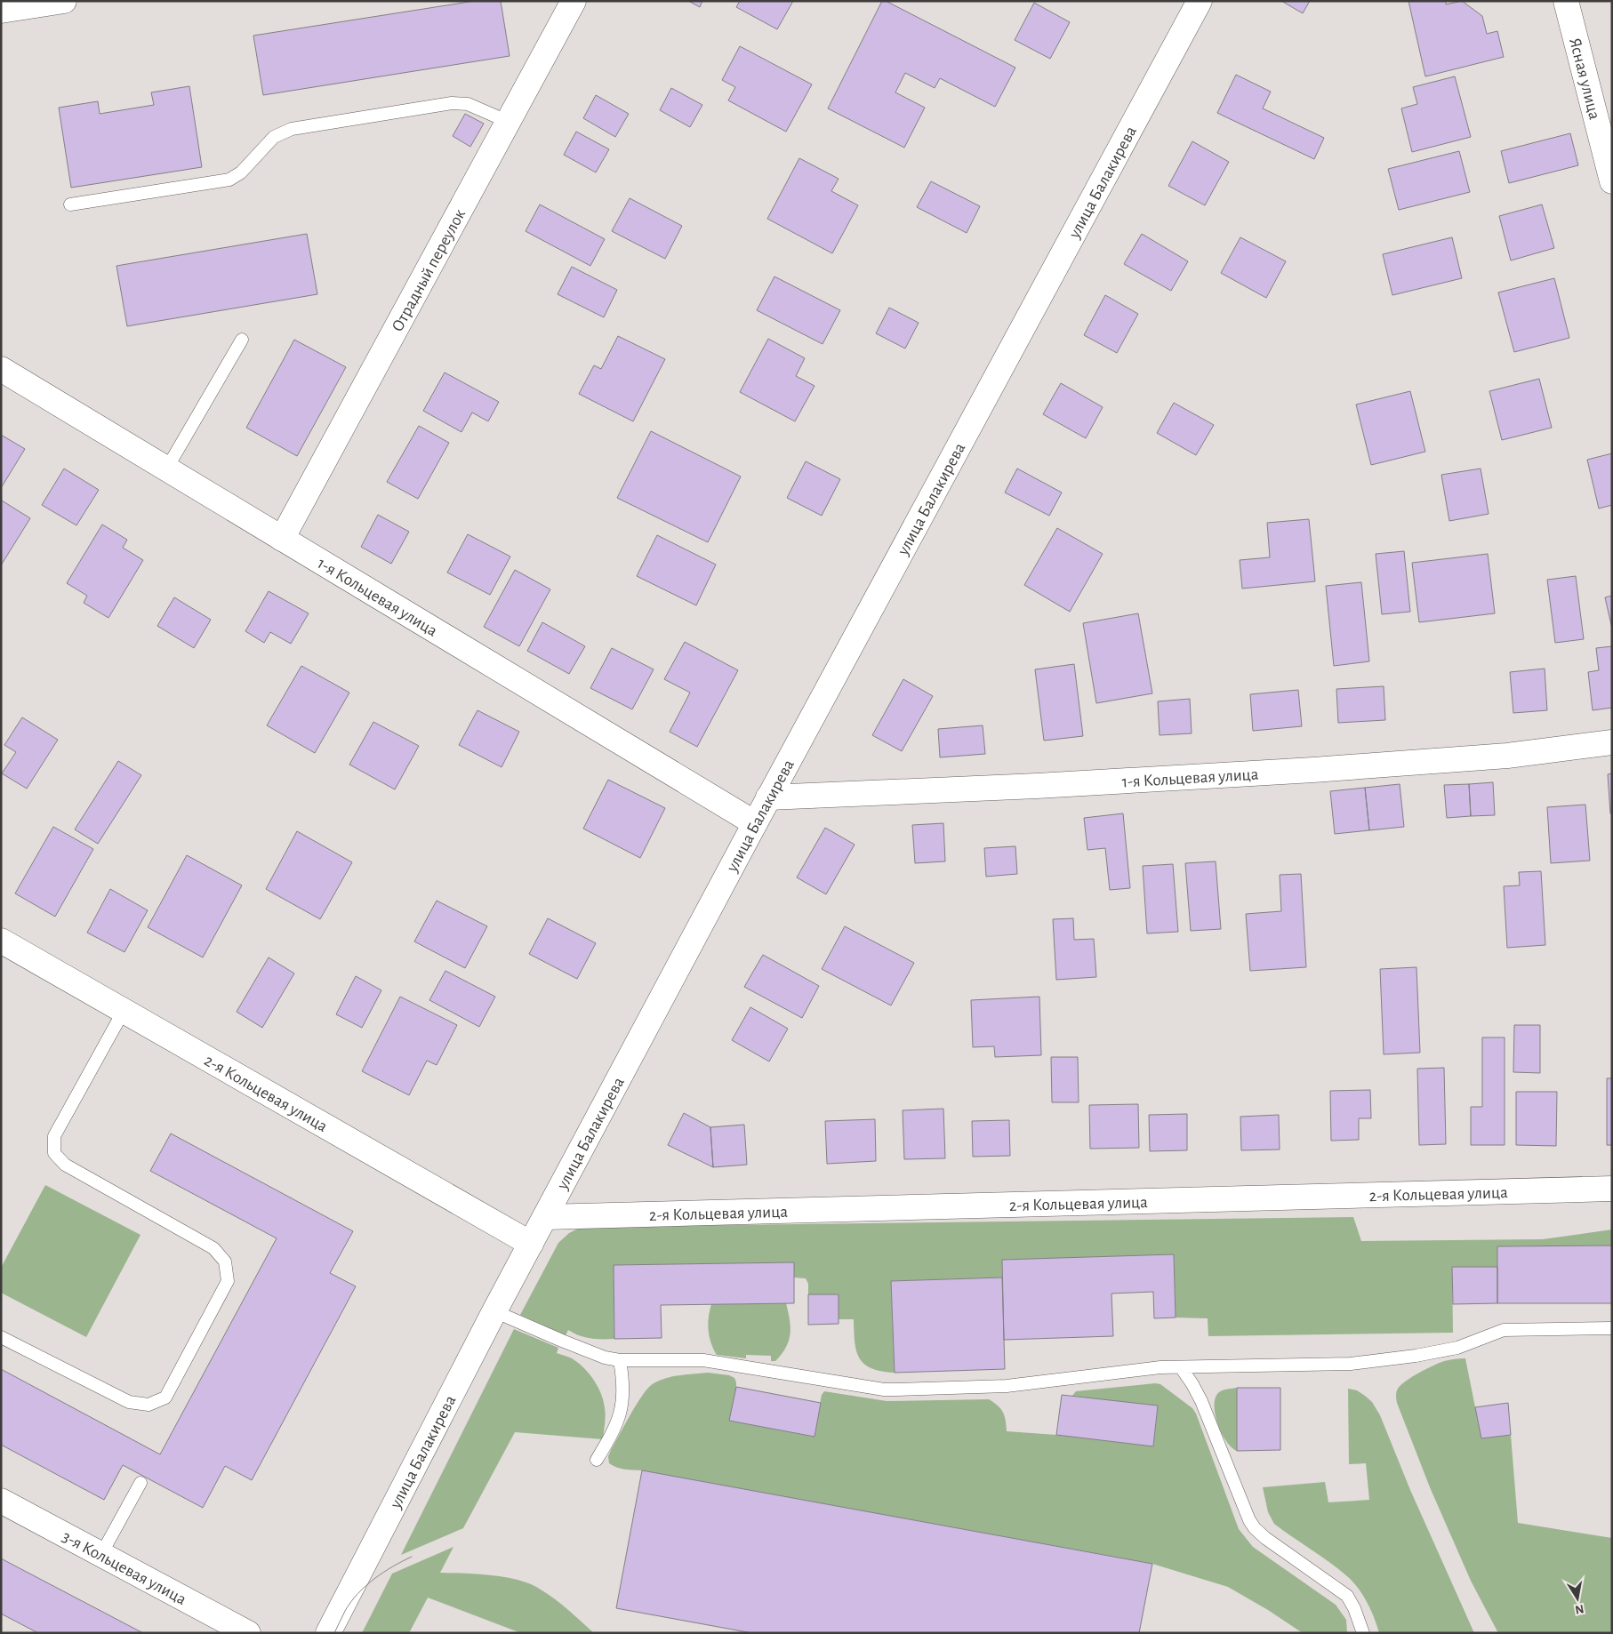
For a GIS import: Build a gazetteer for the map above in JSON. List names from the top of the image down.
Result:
{
  "streets": {
    "street": [
      "Ясная улица",
      "улица Балакирева",
      "Отрадный переулок",
      "1-я Кольцевая улица",
      "2-я Кольцевая улица",
      "3-я Кольцевая улица"
    ]
  },
  "crossings": [
    ["улица Балакирева", "1-я Кольцевая улица"],
    ["улица Балакирева", "2-я Кольцевая улица"],
    ["Отрадный переулок", "1-я Кольцевая улица"]
  ],
  "north": "bottom"
}
